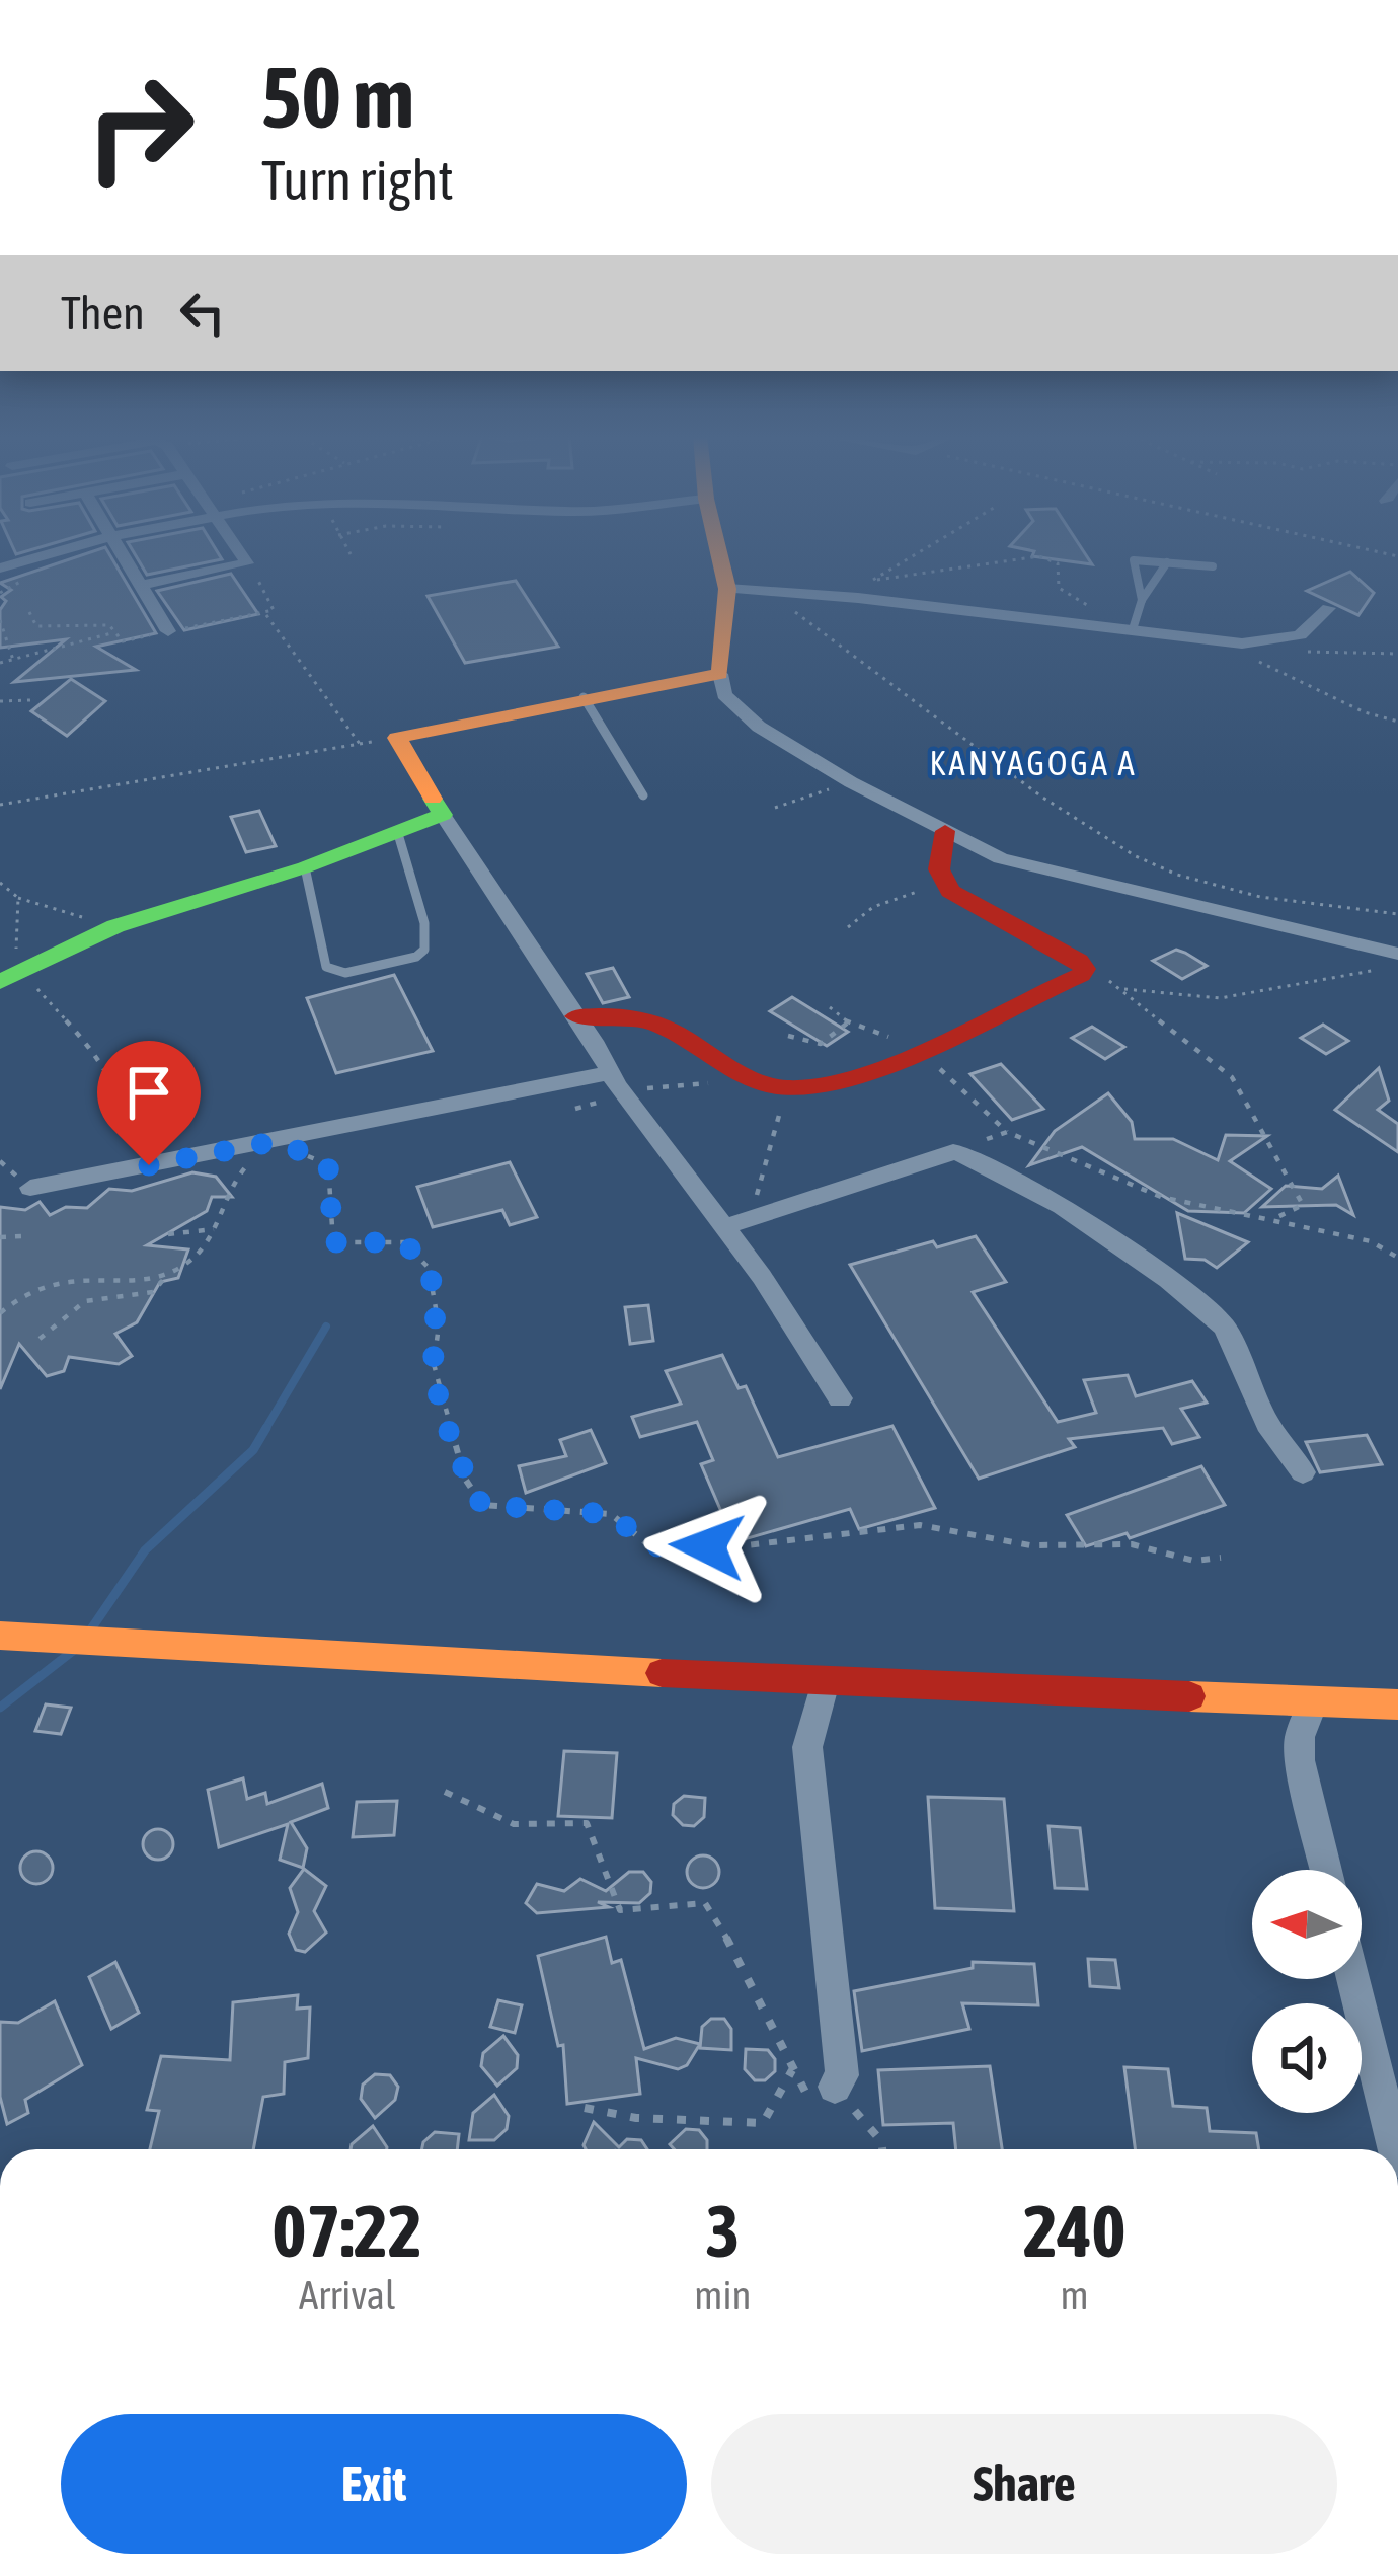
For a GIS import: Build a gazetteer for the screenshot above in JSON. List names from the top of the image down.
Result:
{
  "districts": ["KANYAGOGA A"],
  "north": "left",
  "page": {
    "turn": ["50 m", "Turn right"],
    "then": "Then",
    "eta": [
      "07:22",
      "Arrival",
      "3",
      "min",
      "240",
      "m"
    ],
    "buttons": ["Exit", "Share"]
  }
}
